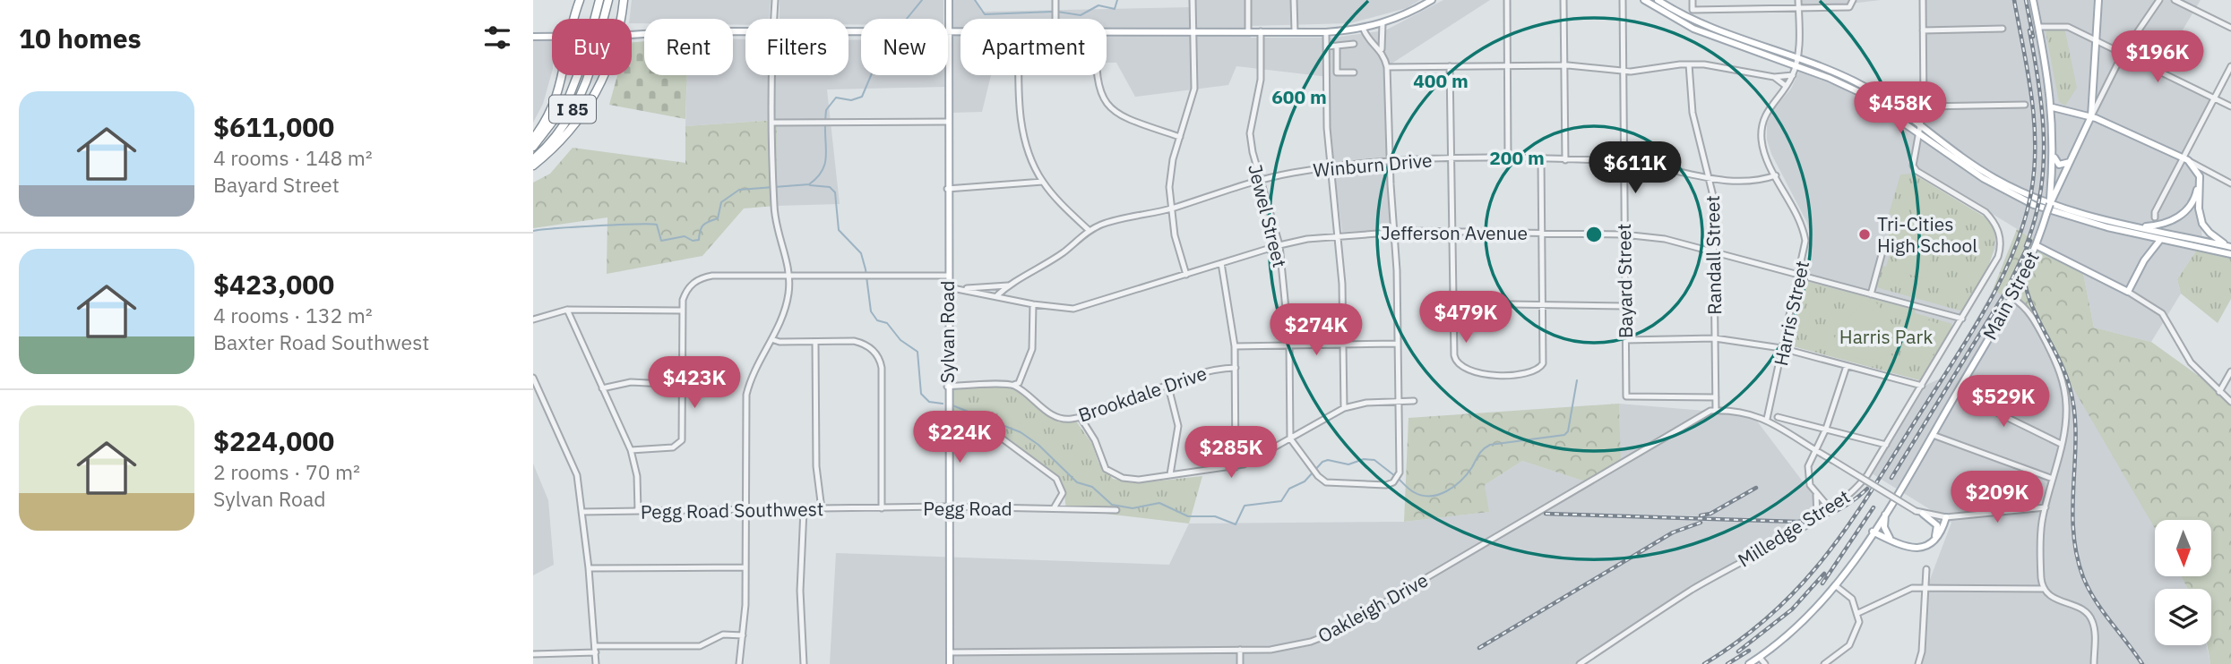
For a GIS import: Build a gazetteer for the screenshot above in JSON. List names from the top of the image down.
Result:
{
  "streets": {
    "highway": ["I 85"],
    "main road": ["Main Street", "Sylvan Road"],
    "street": [
      "Winburn Drive",
      "Jewel Street",
      "Jefferson Avenue",
      "Randall Street",
      "Bayard Street",
      "Harris Street",
      "Brookdale Drive",
      "Pegg Road",
      "Pegg Road Southwest",
      "Milledge Street",
      "Oakleigh Drive"
    ]
  },
  "crossings": [
    ["Winburn Drive", "Jewel Street"],
    ["Winburn Drive", "Jefferson Avenue"],
    ["Winburn Drive", "Randall Street"],
    ["Winburn Drive", "Bayard Street"],
    ["Winburn Drive", "Harris Street"],
    ["Jewel Street", "Jefferson Avenue"],
    ["Jefferson Avenue", "Randall Street"],
    ["Jefferson Avenue", "Bayard Street"],
    ["Jefferson Avenue", "Harris Street"],
    ["Jefferson Avenue", "Sylvan Road"],
    ["Jefferson Avenue", "Milledge Street"],
    ["Randall Street", "Bayard Street"],
    ["Randall Street", "Oakleigh Drive"],
    ["Sylvan Road", "Pegg Road"],
    ["Sylvan Road", "Oakleigh Drive"],
    ["Pegg Road", "Pegg Road Southwest"]
  ],
  "parks": ["Harris Park"],
  "places": ["Tri-Cities High School"],
  "north": "bottom",
  "page": {
    "heading": "10 homes",
    "chip": [
      "Buy",
      "Rent",
      "Filters",
      "New",
      "Apartment"
    ],
    "price": [
      "$196K",
      "$458K",
      "$611K",
      "$479K",
      "$274K",
      "$423K",
      "$529K",
      "$224K",
      "$285K",
      "$209K"
    ],
    "list": [
      {
        "name": "$611,000",
        "note": "4 rooms · 148 m² · Bayard Street"
      },
      {
        "name": "$423,000",
        "note": "4 rooms · 132 m² · Baxter Road Southwest"
      },
      {
        "name": "$224,000",
        "note": "2 rooms · 70 m² · Sylvan Road"
      }
    ]
  },
  "rings": ["400 m", "600 m", "200 m"]
}
